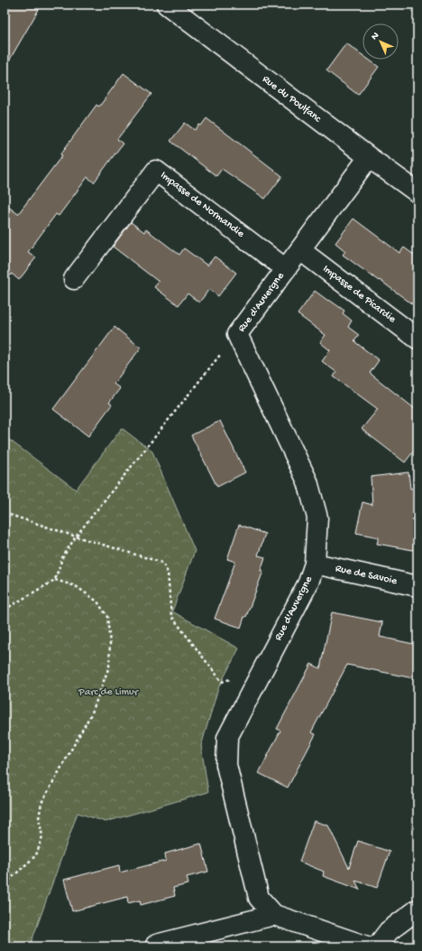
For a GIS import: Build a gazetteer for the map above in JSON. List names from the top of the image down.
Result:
{
  "streets": {
    "street": [
      "Rue du Poulfanc",
      "Impasse de Normandie",
      "Impasse de Picardie",
      "Rue d'Auvergne",
      "Rue de Savoie"
    ]
  },
  "crossings": [
    ["Rue du Poulfanc", "Rue d'Auvergne"],
    ["Impasse de Normandie", "Rue d'Auvergne"],
    ["Impasse de Picardie", "Rue d'Auvergne"],
    ["Rue d'Auvergne", "Rue de Savoie"]
  ],
  "parks": ["Parc de Limur"],
  "north": "top left"
}
